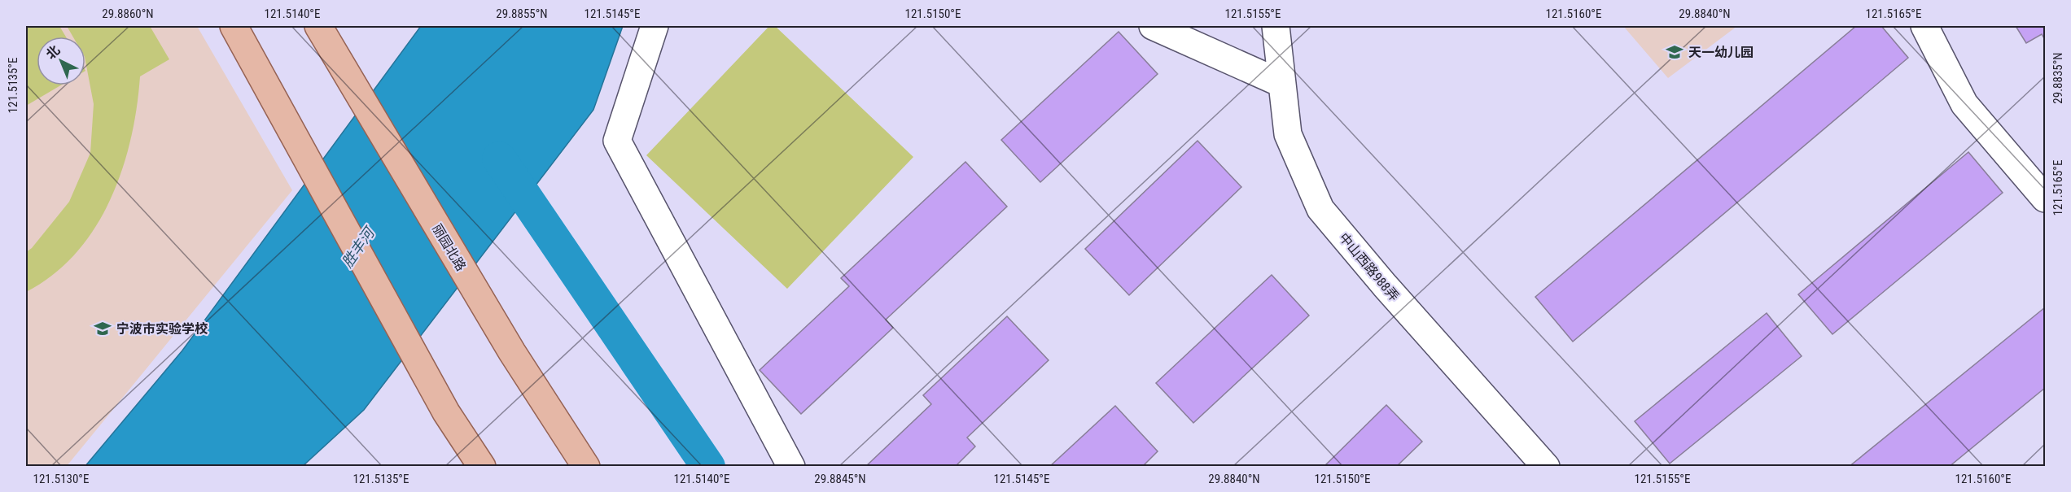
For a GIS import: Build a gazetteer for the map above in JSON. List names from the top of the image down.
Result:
{
  "streets": {
    "main road": ["丽园北路"],
    "street": ["中山西路988弄"]
  },
  "water": ["胜丰河"],
  "places": {
    "school or university": ["天一幼儿园", "宁波市实验学校"]
  },
  "north": "top left",
  "coordinates": [
    "29.8860°N",
    "121.5140°E",
    "29.8855°N",
    "121.5145°E",
    "121.5150°E",
    "121.5155°E",
    "121.5160°E",
    "29.8840°N",
    "121.5165°E",
    "29.8835°N",
    "121.5135°E",
    "121.5130°E",
    "29.8845°N"
  ]
}
